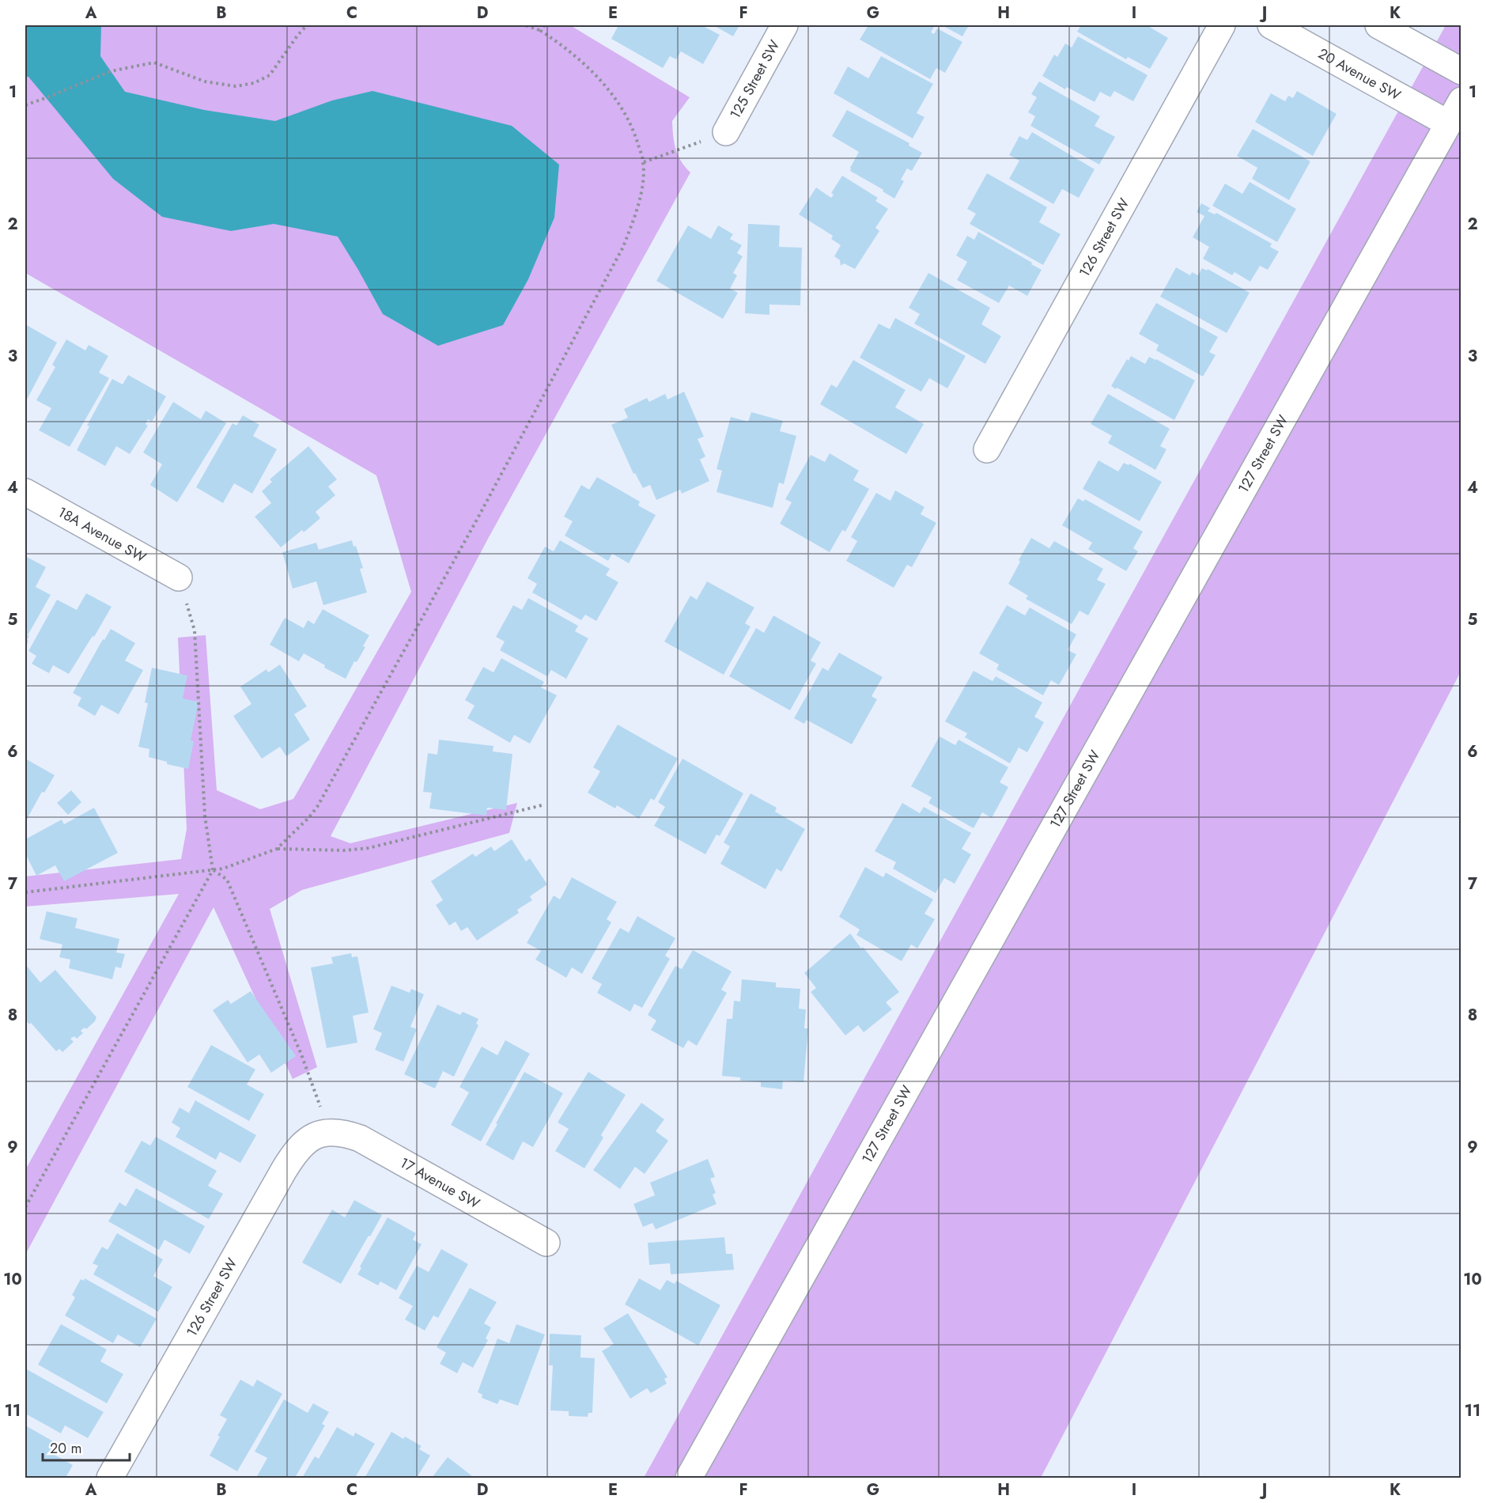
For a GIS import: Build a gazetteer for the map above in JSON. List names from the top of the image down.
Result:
{
  "streets": {
    "street": [
      "20 Avenue SW",
      "125 Street SW",
      "126 Street SW",
      "127 Street SW",
      "18A Avenue SW",
      "17 Avenue SW"
    ]
  },
  "crossings": [
    ["20 Avenue SW", "127 Street SW"],
    ["126 Street SW", "17 Avenue SW"]
  ],
  "scale_bar": "20 m",
  "grid": {
    "columns": [
      "A",
      "B",
      "C",
      "D",
      "E",
      "F",
      "G",
      "H",
      "I",
      "J",
      "K"
    ],
    "rows": [
      "1",
      "2",
      "3",
      "4",
      "5",
      "6",
      "7",
      "8",
      "9",
      "10",
      "11"
    ]
  }
}
